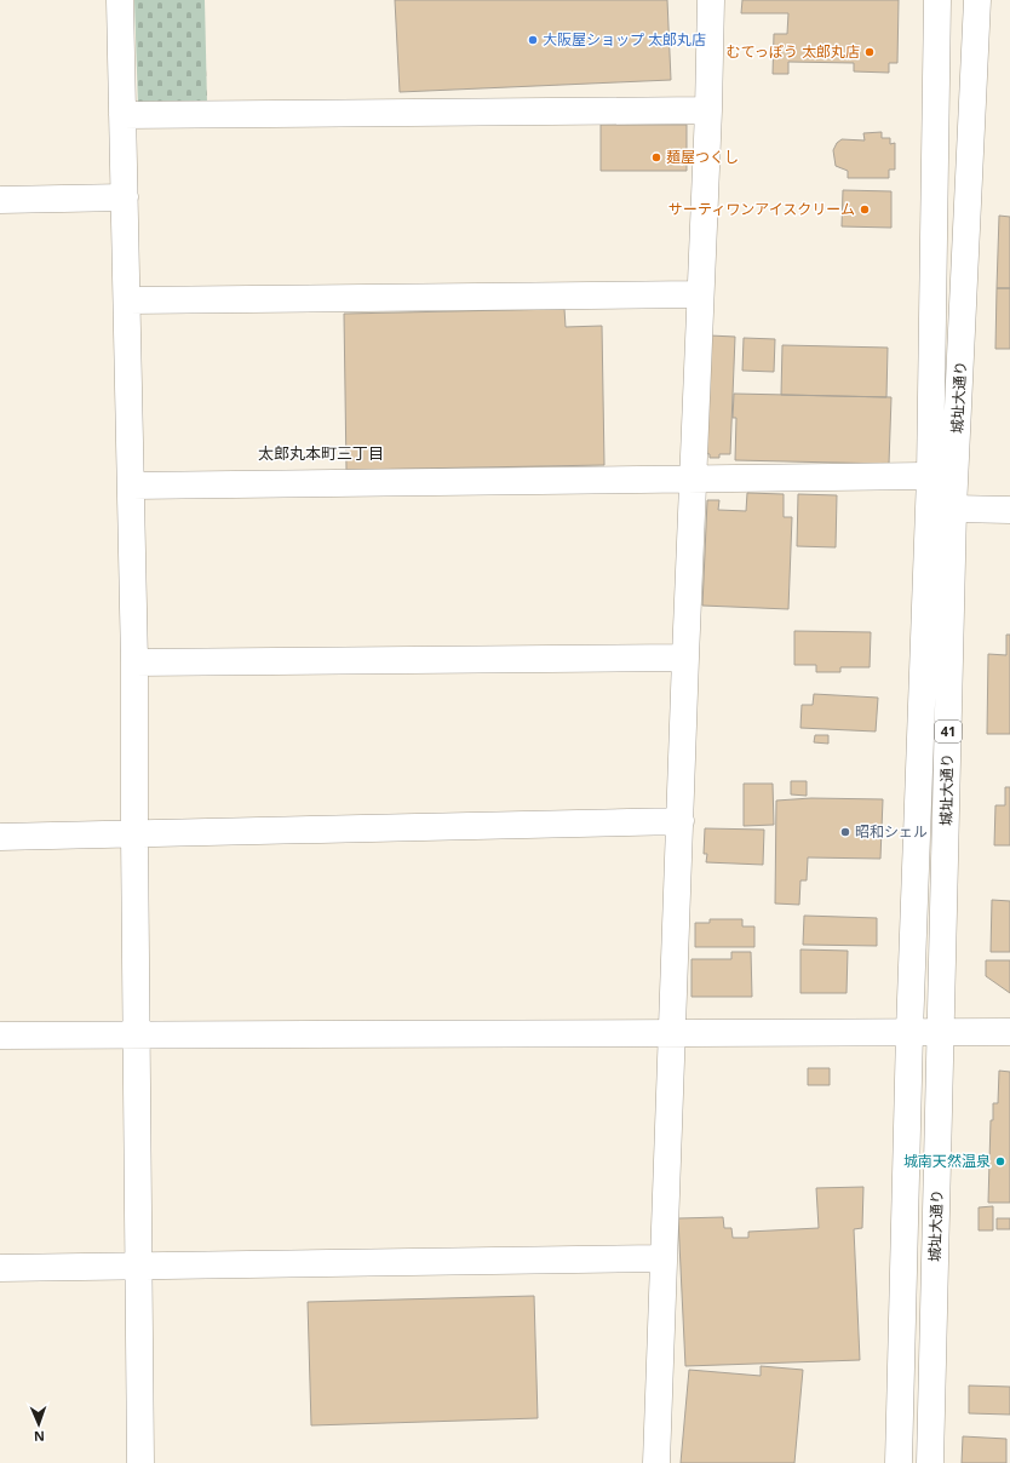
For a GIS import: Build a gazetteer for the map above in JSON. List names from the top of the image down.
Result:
{
  "streets": {
    "main road": ["城址大通り", "41"]
  },
  "districts": ["太郎丸本町三丁目"],
  "places": [
    "大阪屋ショップ 太郎丸店",
    "むてっぽう 太郎丸店",
    "麺屋つくし",
    "サーティワンアイスクリーム",
    "昭和シェル",
    "城南天然温泉"
  ],
  "north": "bottom"
}
